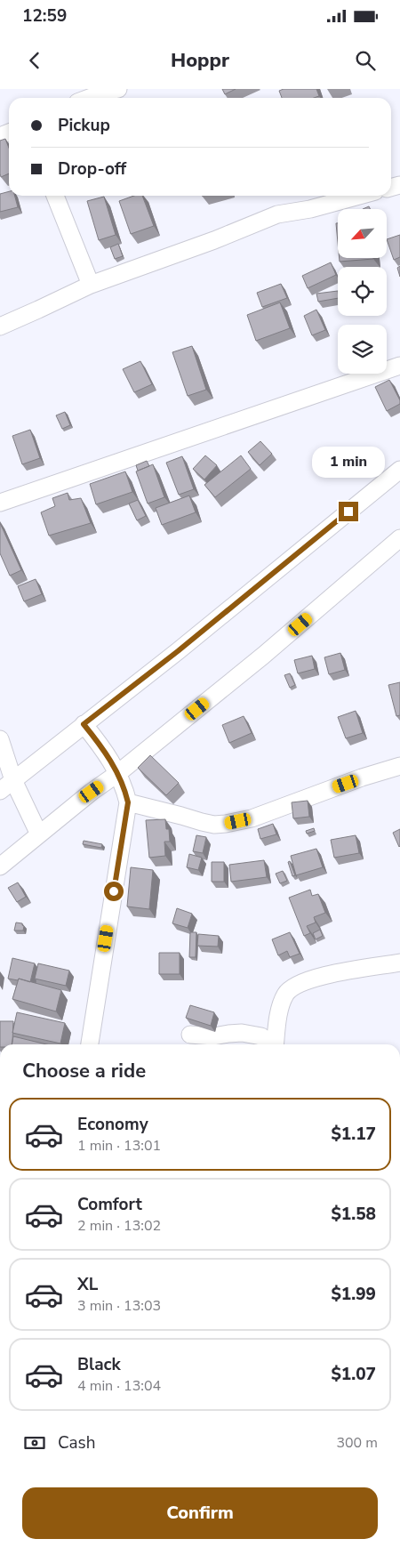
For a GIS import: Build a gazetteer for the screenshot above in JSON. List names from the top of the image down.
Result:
{
  "north": "bottom left",
  "page": {
    "status": "12:59",
    "header": "Hoppr",
    "banner": ["Pickup", "Drop-off"],
    "bubble": "1 min",
    "heading": "Choose a ride",
    "list": [
      {
        "name": "Economy",
        "note": "1 min · 13:01",
        "value": "$1.17"
      },
      {
        "name": "Comfort",
        "note": "2 min · 13:02",
        "value": "$1.58"
      },
      {
        "name": "XL",
        "note": "3 min · 13:03",
        "value": "$1.99"
      },
      {
        "name": "Black",
        "note": "4 min · 13:04",
        "value": "$1.07"
      }
    ],
    "pay": ["Cash", "300 m"],
    "buttons": "Confirm"
  }
}
